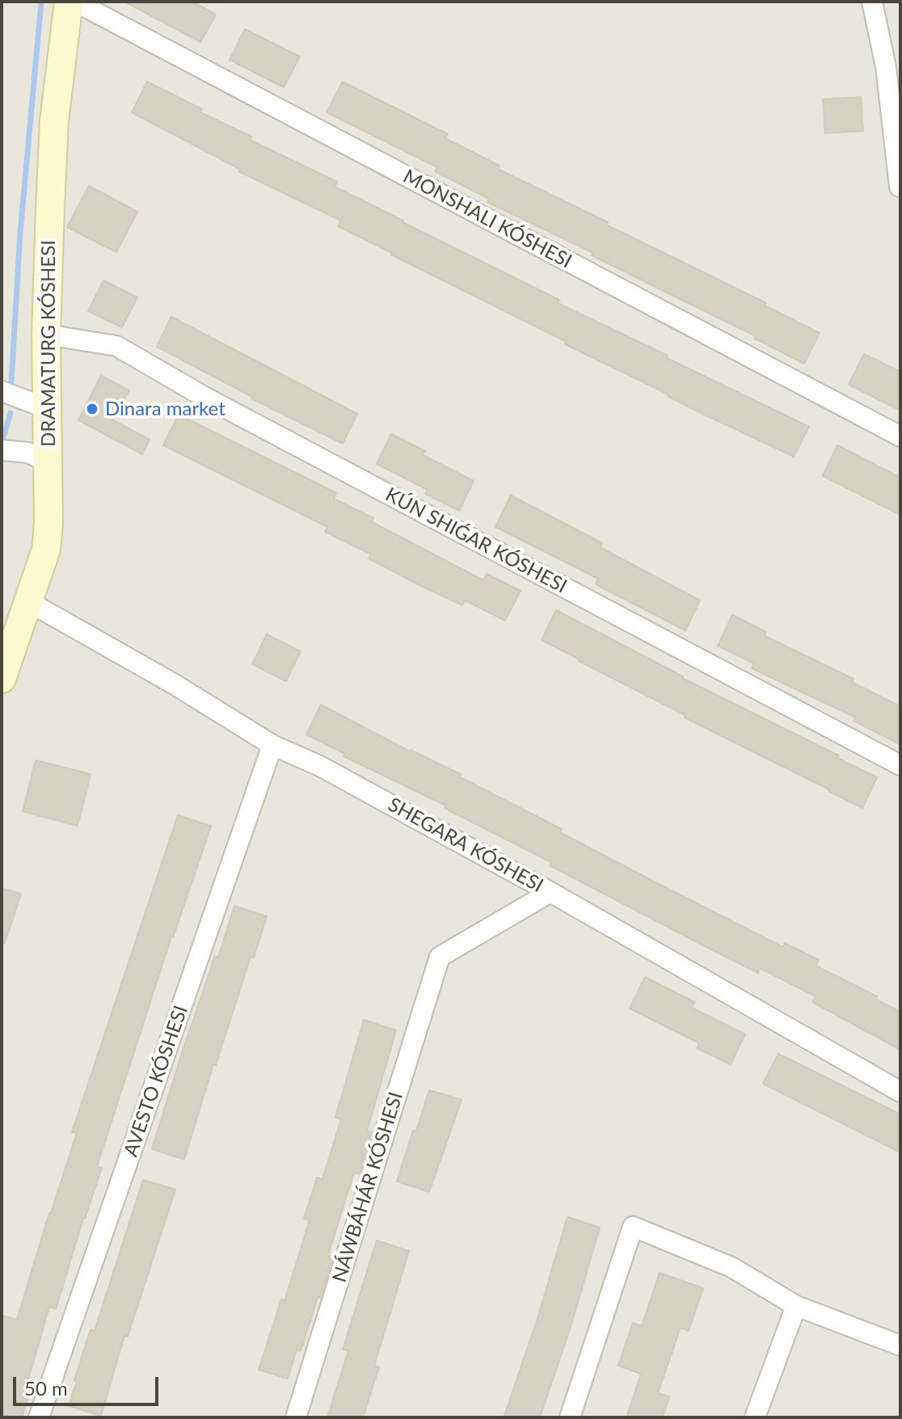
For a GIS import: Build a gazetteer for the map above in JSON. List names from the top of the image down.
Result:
{
  "streets": {
    "street": [
      "DRAMATURG KÓSHESI",
      "SHEGARA KÓSHESI",
      "AVESTO KÓSHESI",
      "NÁWBÁHÁR KÓSHESI"
    ]
  },
  "crossings": [
    ["DRAMATURG KÓSHESI", "SHEGARA KÓSHESI"],
    ["SHEGARA KÓSHESI", "AVESTO KÓSHESI"],
    ["SHEGARA KÓSHESI", "NÁWBÁHÁR KÓSHESI"]
  ],
  "places": ["Dinara market"],
  "scale_bar": "50 m"
}
